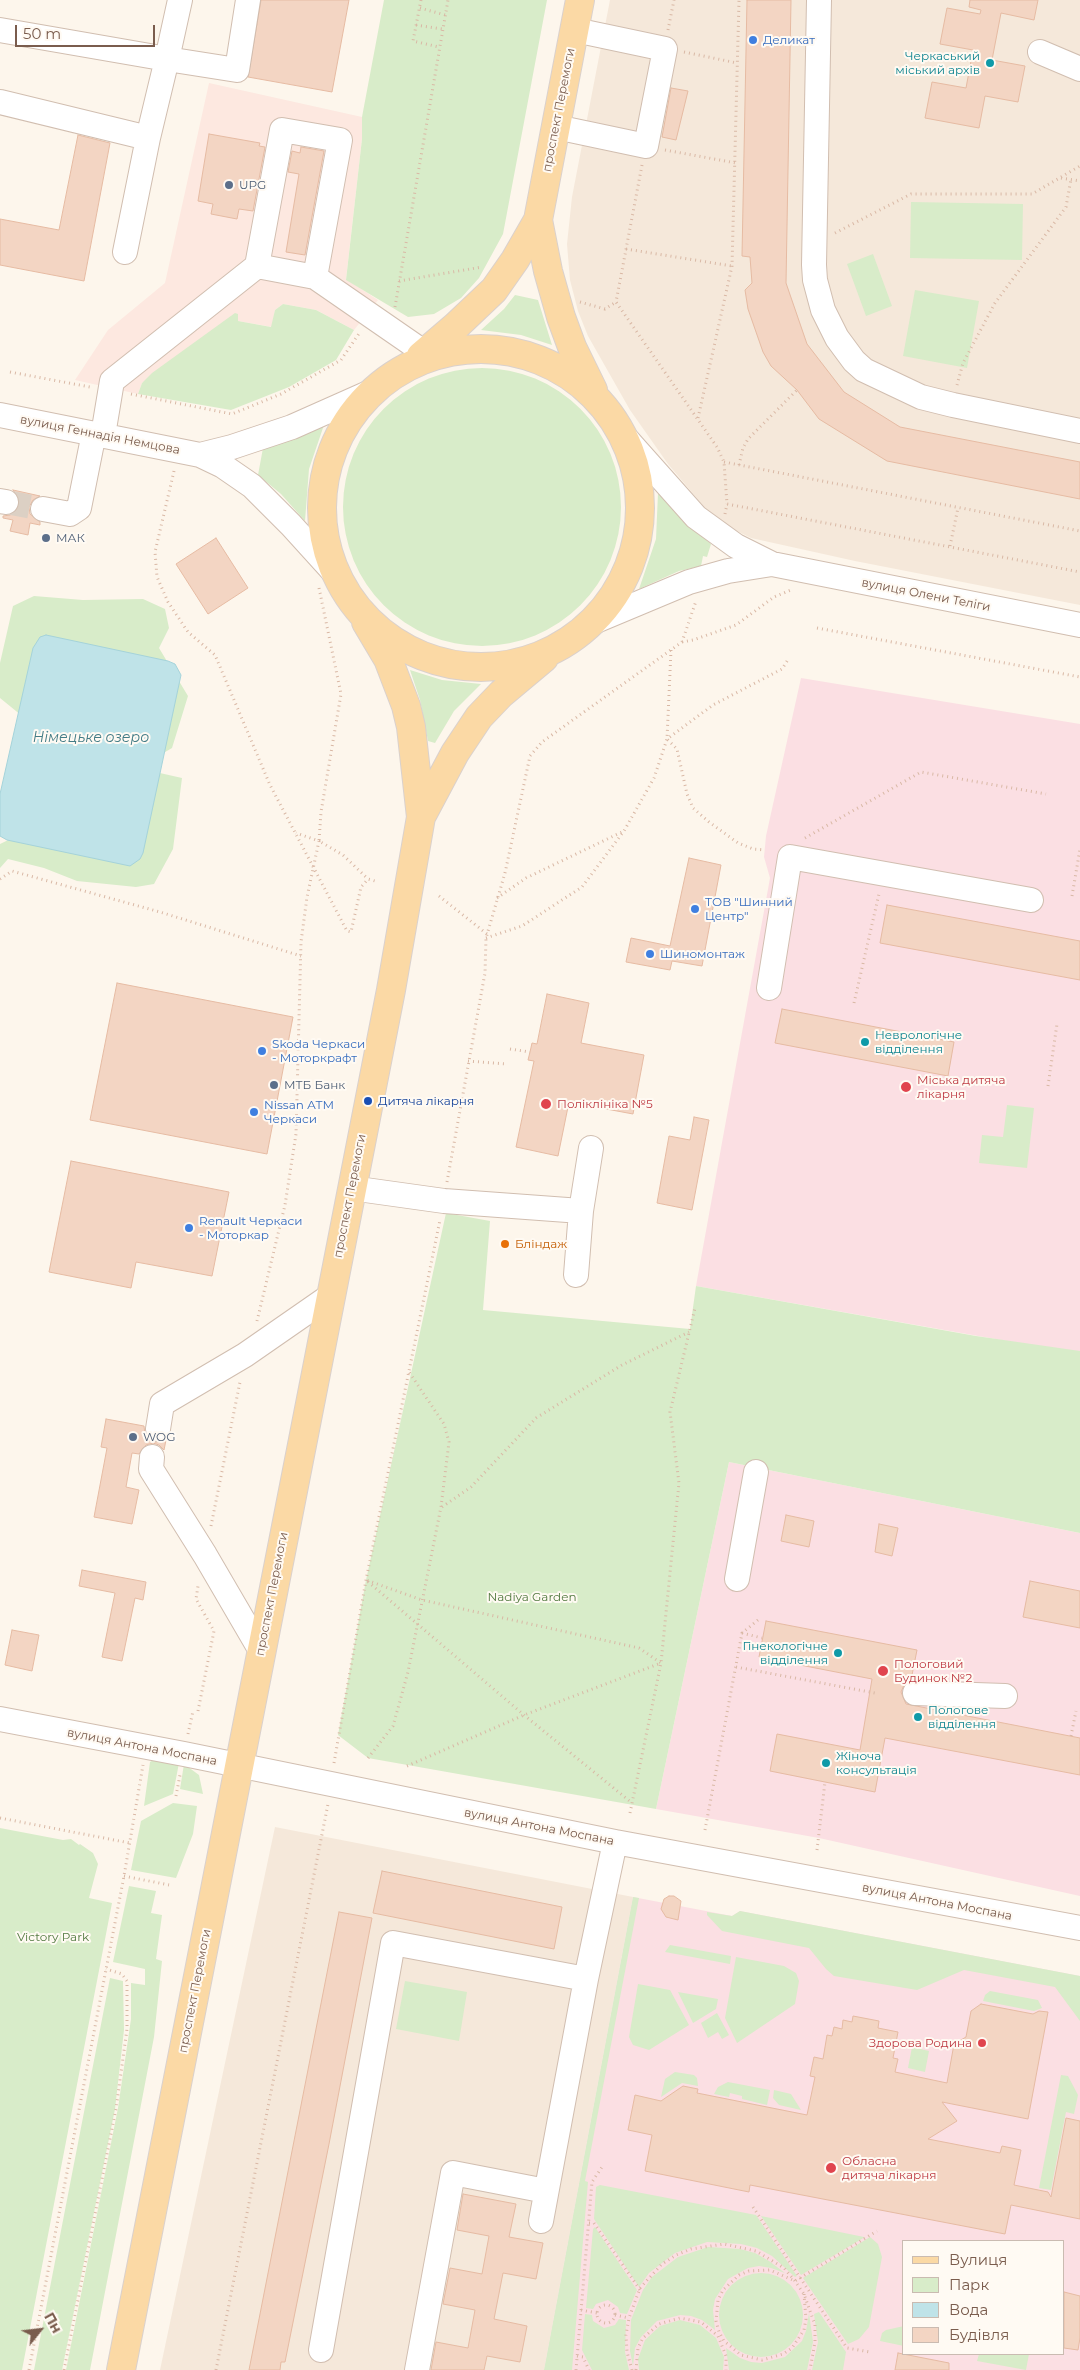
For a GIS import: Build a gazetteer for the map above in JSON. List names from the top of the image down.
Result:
{
  "streets": {
    "main road": ["проспект Перемоги"],
    "street": ["вулиця Геннадія Немцова", "вулиця Олени Теліги", "вулиця Антона Моспана"]
  },
  "crossings": [
    ["проспект Перемоги", "вулиця Антона Моспана"]
  ],
  "water": ["Німецьке озеро"],
  "parks": ["Nadiya Garden", "Victory Park"],
  "places": [
    "Деликат",
    "Черкаський міський архів",
    "UPG",
    "МАК",
    "ТОВ \"Шинний Центр\"",
    "Шиномонтаж",
    "Неврологічне відділення",
    "Skoda Черкаси - Моторкрафт",
    "МТБ Банк",
    "Міська дитяча лікарня",
    "Дитяча лікарня",
    "Поліклініка №5",
    "Nissan АТМ Черкаси",
    "Renault Черкаси - Моторкар",
    "Бліндаж",
    "WOG",
    "Гінекологічне відділення",
    "Пологовий Будинок №2",
    "Пологове відділення",
    "Жіноча консультація",
    "Здорова Родина",
    "Обласна дитяча лікарня"
  ],
  "legend": [
    "Вулиця",
    "Парк",
    "Вода",
    "Будівля"
  ],
  "scale_bar": "50 m",
  "north": "top right"
}
